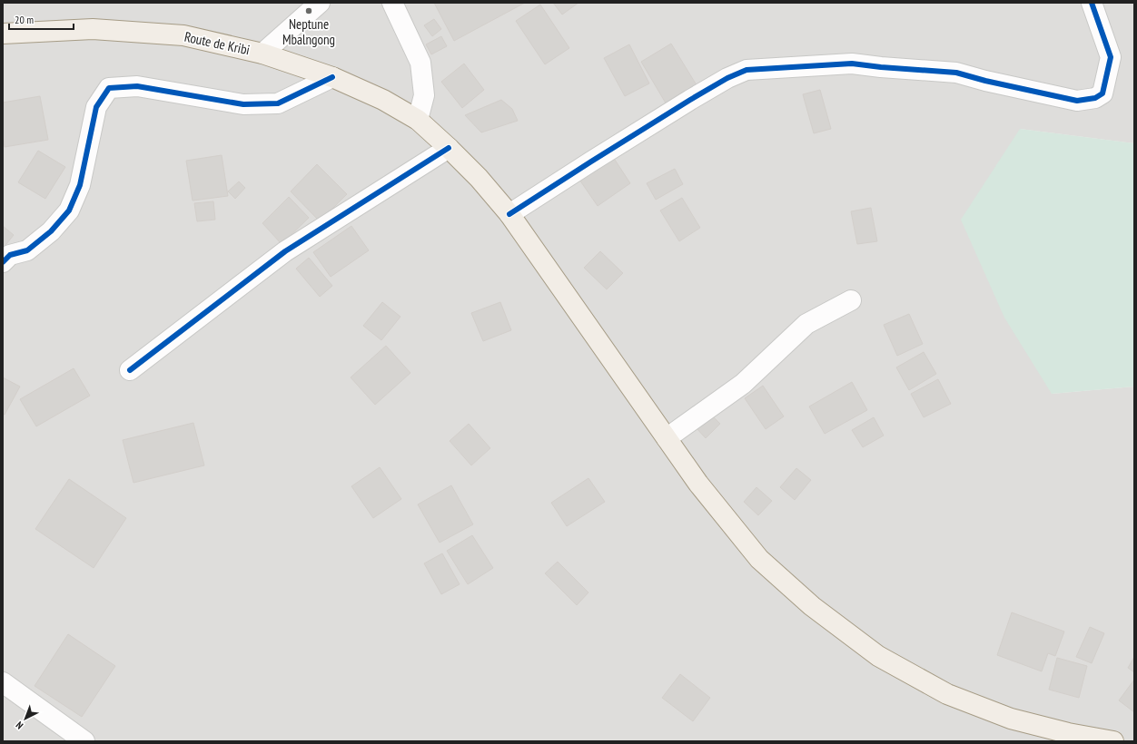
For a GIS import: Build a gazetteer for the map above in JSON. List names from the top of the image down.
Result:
{
  "streets": {
    "main road": ["Route de Kribi"]
  },
  "places": ["Neptune Mbalngong"],
  "scale_bar": "20 m",
  "north": "bottom left"
}
